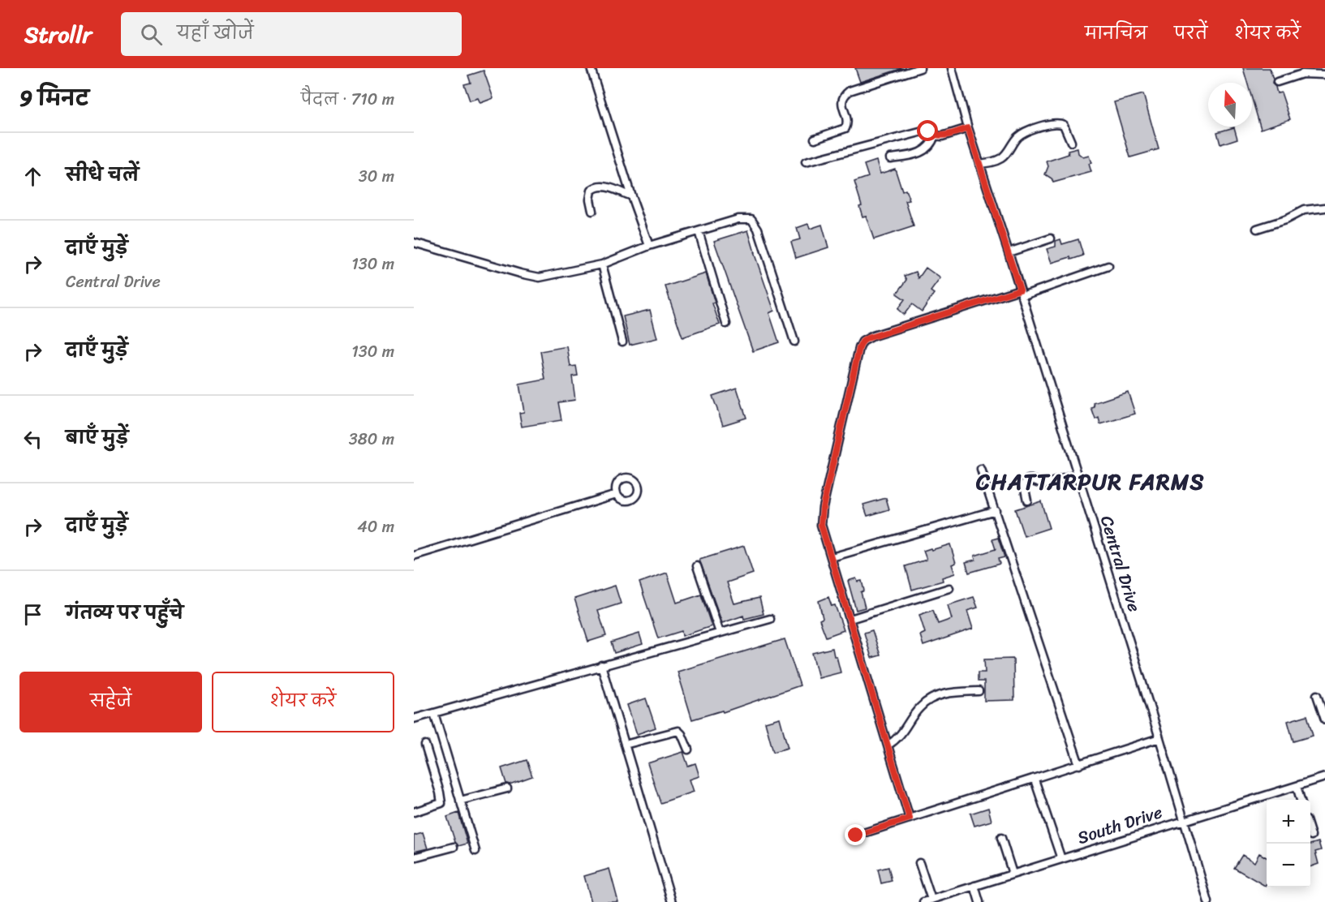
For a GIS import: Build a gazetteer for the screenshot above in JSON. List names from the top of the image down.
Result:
{
  "streets": {
    "street": ["Central Drive", "South Drive"]
  },
  "crossings": [
    ["Central Drive", "South Drive"]
  ],
  "districts": ["CHATTARPUR FARMS"],
  "north": "top",
  "page": {
    "header": "Strollr",
    "search": "यहाँ खोजें",
    "nav": ["मानचित्र", "परतें", "शेयर करें"],
    "heading": ["9 मिनट", "पैदल · 710 m"],
    "list": [
      ["सीधे चलें", "30 m"],
      ["दाएँ मुड़ें", "Central Drive", "130 m"],
      ["दाएँ मुड़ें", "130 m"],
      ["बाएँ मुड़ें", "380 m"],
      ["दाएँ मुड़ें", "40 m"],
      "गंतव्य पर पहुँचे"
    ],
    "buttons": ["सहेजें", "शेयर करें"],
    "map_buttons": ["+", "−"]
  }
}
